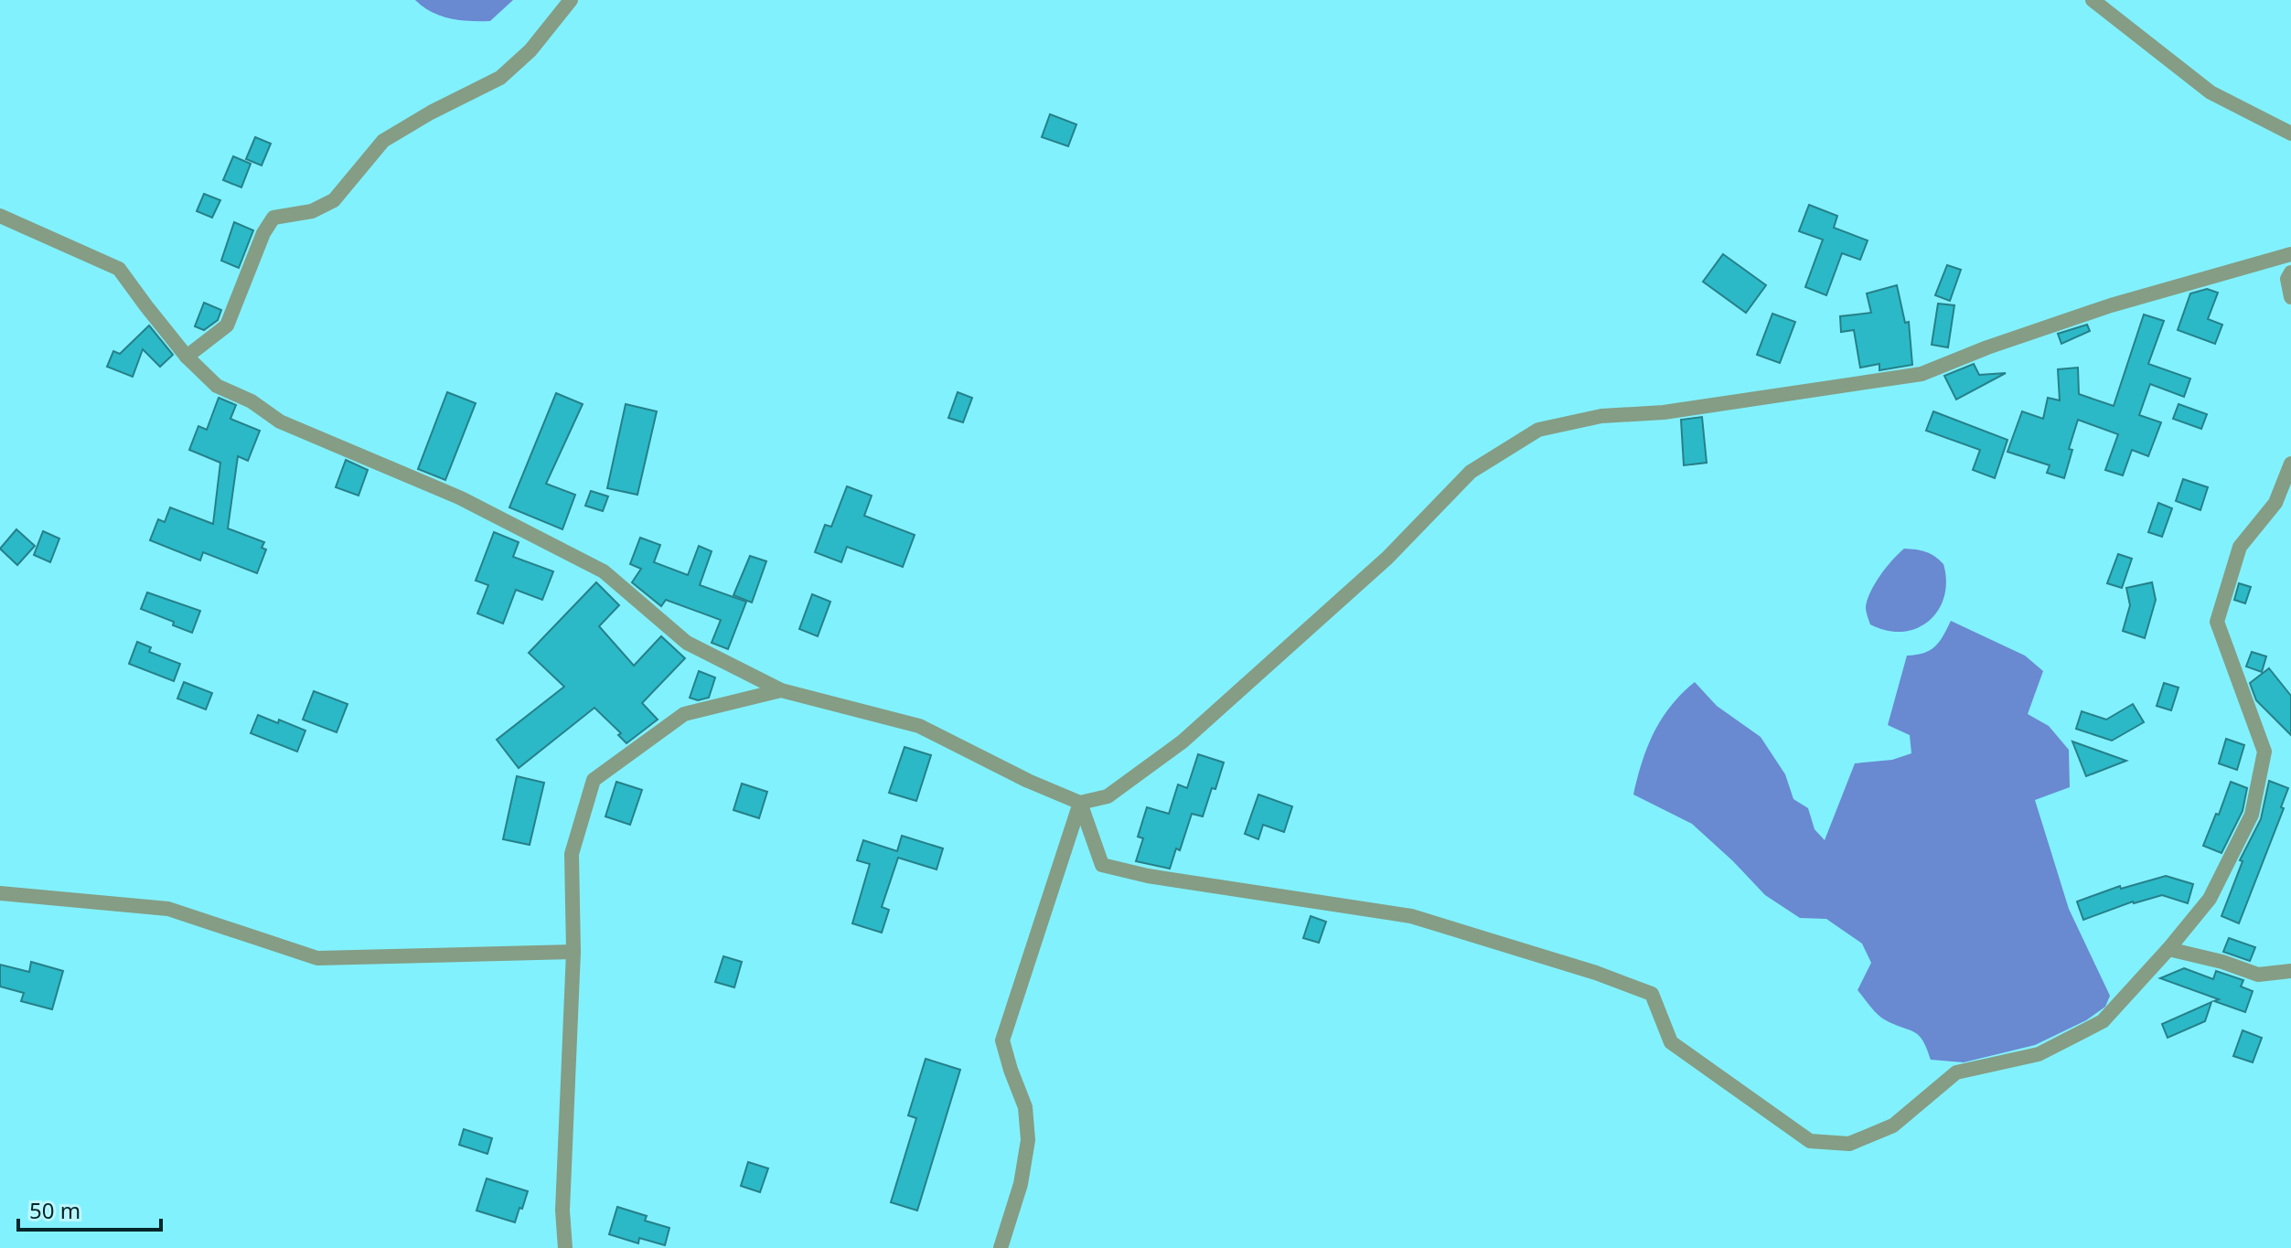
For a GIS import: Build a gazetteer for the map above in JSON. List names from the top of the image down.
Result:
{
  "scale_bar": "50 m"
}
